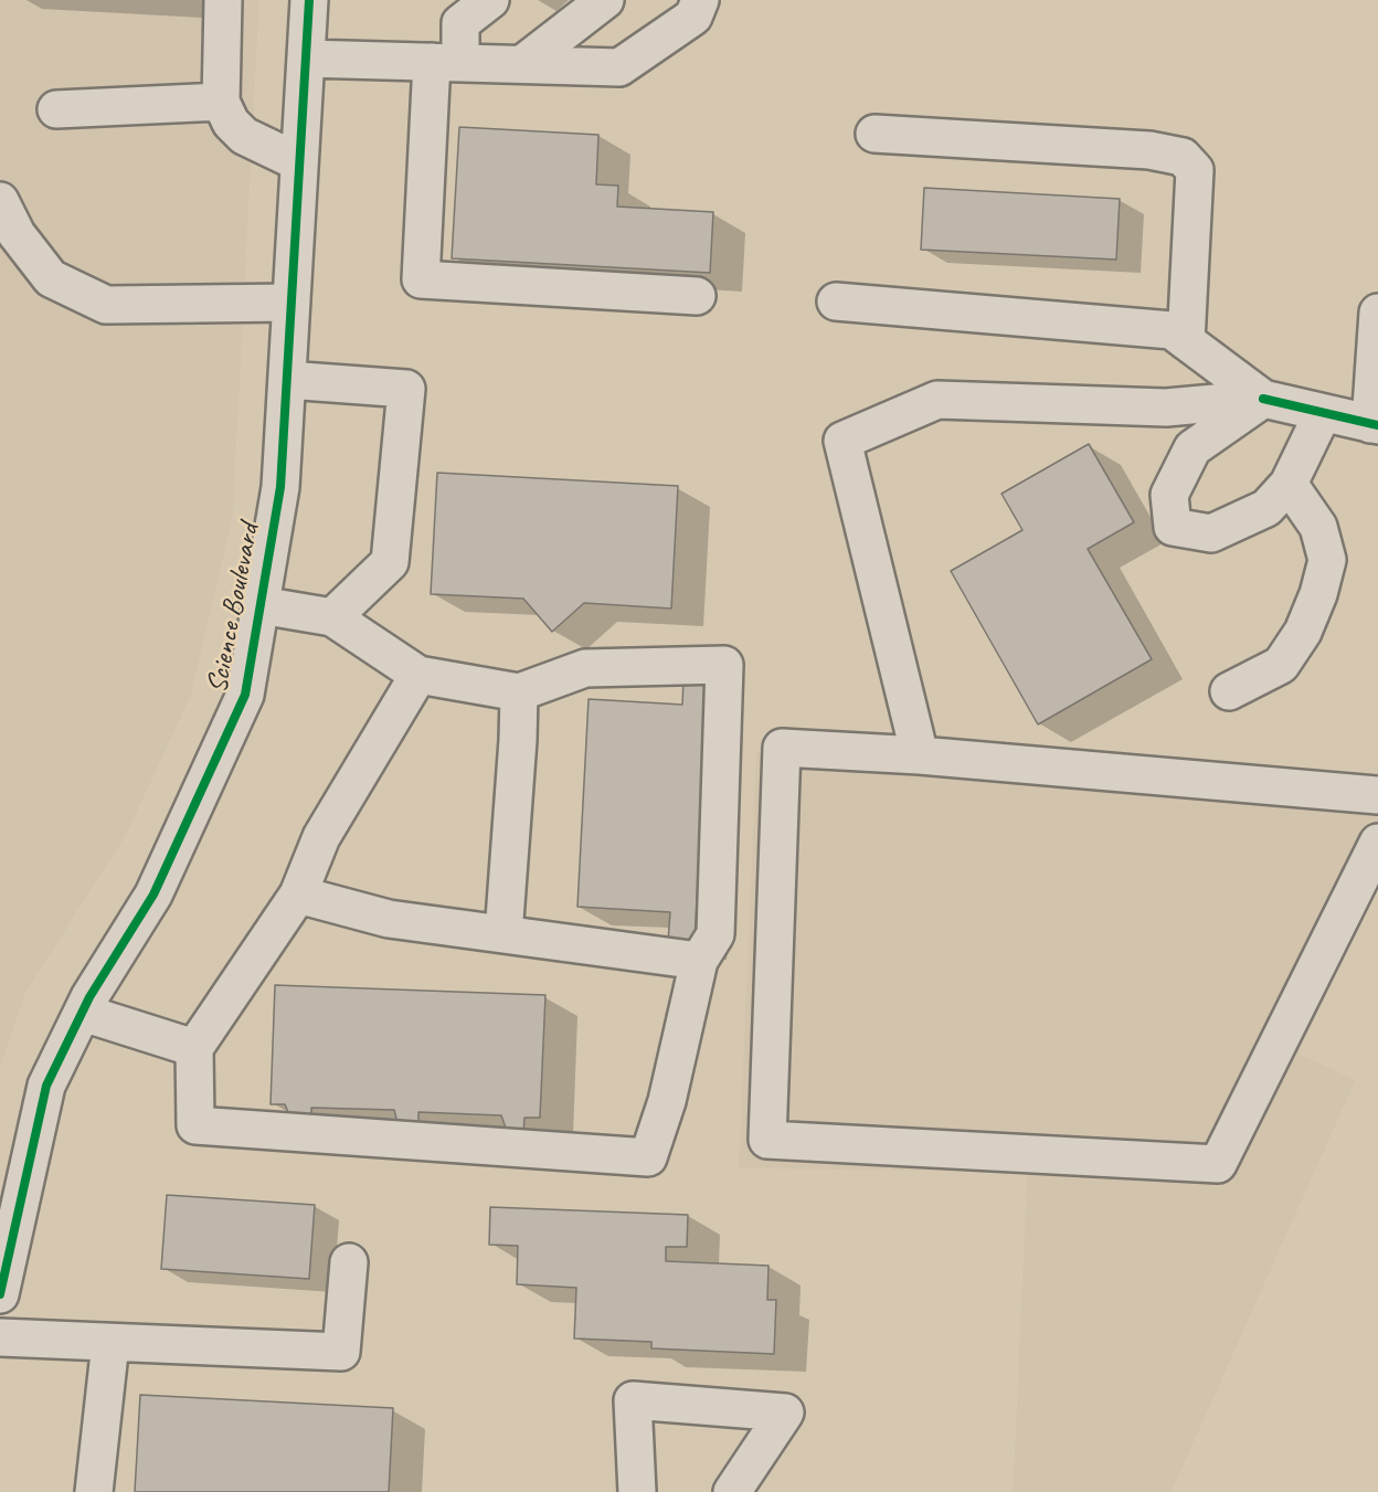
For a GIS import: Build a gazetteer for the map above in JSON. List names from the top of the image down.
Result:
{
  "streets": {
    "street": ["Science Boulevard"]
  }
}
